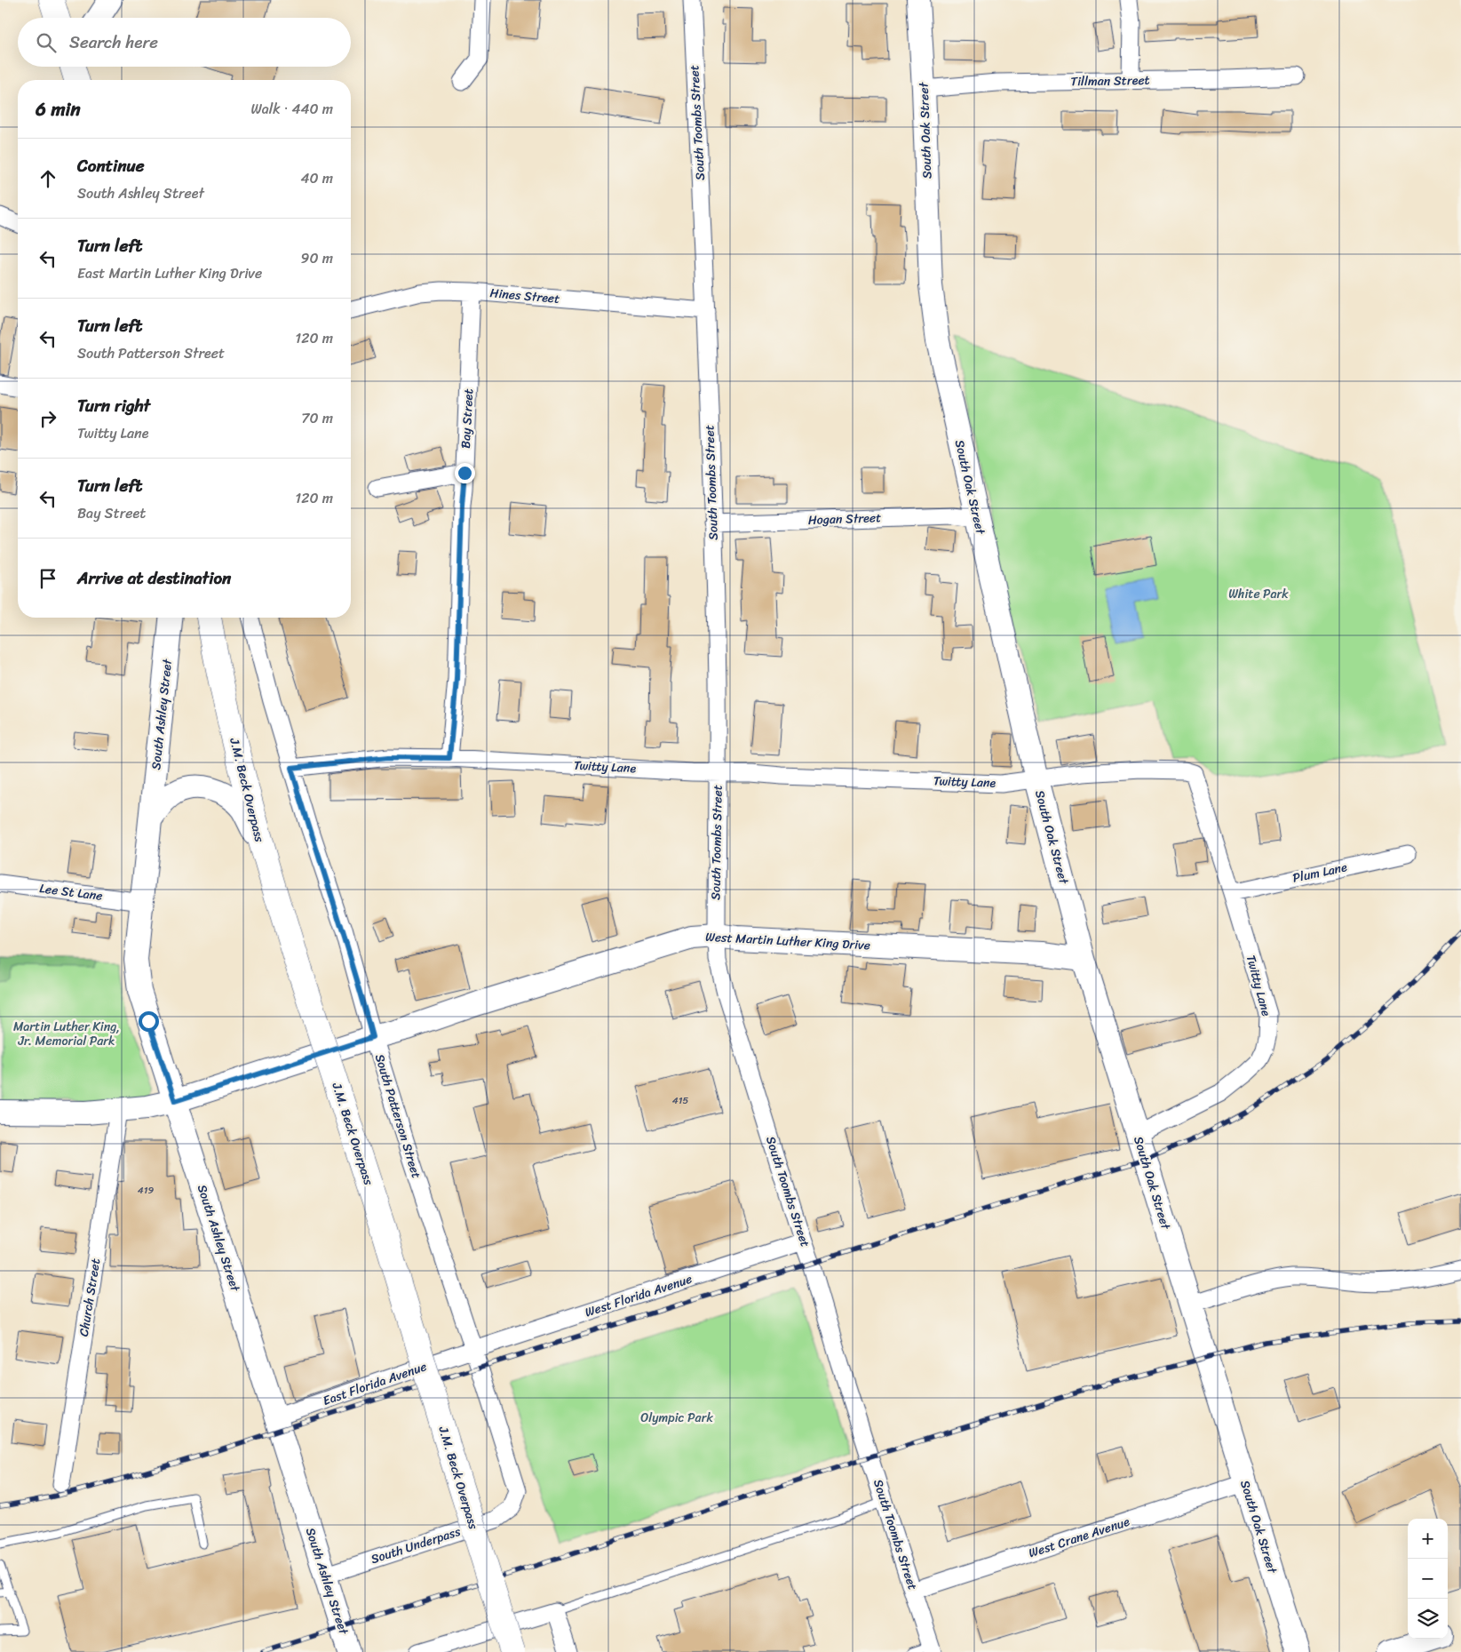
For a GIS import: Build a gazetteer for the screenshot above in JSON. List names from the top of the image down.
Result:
{
  "streets": {
    "main road": ["J.M. Beck Overpass"],
    "street": [
      "Tillman Street",
      "South Toombs Street",
      "South Oak Street",
      "Hines Street",
      "Bay Street",
      "Hogan Street",
      "South Ashley Street",
      "Twitty Lane",
      "Plum Lane",
      "Lee St Lane",
      "West Martin Luther King Drive",
      "South Patterson Street",
      "West Florida Avenue",
      "Church Street",
      "East Florida Avenue",
      "West Crane Avenue",
      "South Underpass"
    ]
  },
  "crossings": [
    ["Tillman Street", "South Oak Street"],
    ["South Toombs Street", "Hines Street"],
    ["South Toombs Street", "Hogan Street"],
    ["South Toombs Street", "Twitty Lane"],
    ["South Toombs Street", "West Martin Luther King Drive"],
    ["South Toombs Street", "West Florida Avenue"],
    ["South Toombs Street", "West Crane Avenue"],
    ["South Oak Street", "Hogan Street"],
    ["South Oak Street", "Twitty Lane"],
    ["South Oak Street", "West Martin Luther King Drive"],
    ["South Oak Street", "West Crane Avenue"],
    ["Hines Street", "Bay Street"],
    ["Bay Street", "Twitty Lane"],
    ["South Ashley Street", "J.M. Beck Overpass"],
    ["South Ashley Street", "Lee St Lane"],
    ["South Ashley Street", "West Martin Luther King Drive"],
    ["South Ashley Street", "East Florida Avenue"],
    ["South Ashley Street", "South Underpass"],
    ["Twitty Lane", "Plum Lane"],
    ["Twitty Lane", "South Patterson Street"],
    ["West Martin Luther King Drive", "South Patterson Street"],
    ["West Martin Luther King Drive", "Church Street"],
    ["South Patterson Street", "West Florida Avenue"],
    ["South Patterson Street", "East Florida Avenue"],
    ["South Patterson Street", "South Underpass"],
    ["West Florida Avenue", "East Florida Avenue"]
  ],
  "parks": ["White Park", "Martin Luther King, Jr. Memorial Park", "Olympic Park"],
  "house_numbers": ["415", "419"],
  "page": {
    "search": "Search here",
    "heading": ["6 min", "Walk · 440 m"],
    "list": [
      ["Continue", "South Ashley Street", "40 m"],
      ["Turn left", "East Martin Luther King Drive", "90 m"],
      ["Turn left", "South Patterson Street", "120 m"],
      ["Turn right", "Twitty Lane", "70 m"],
      ["Turn left", "Bay Street", "120 m"],
      "Arrive at destination"
    ],
    "map_buttons": ["+", "−"]
  }
}
